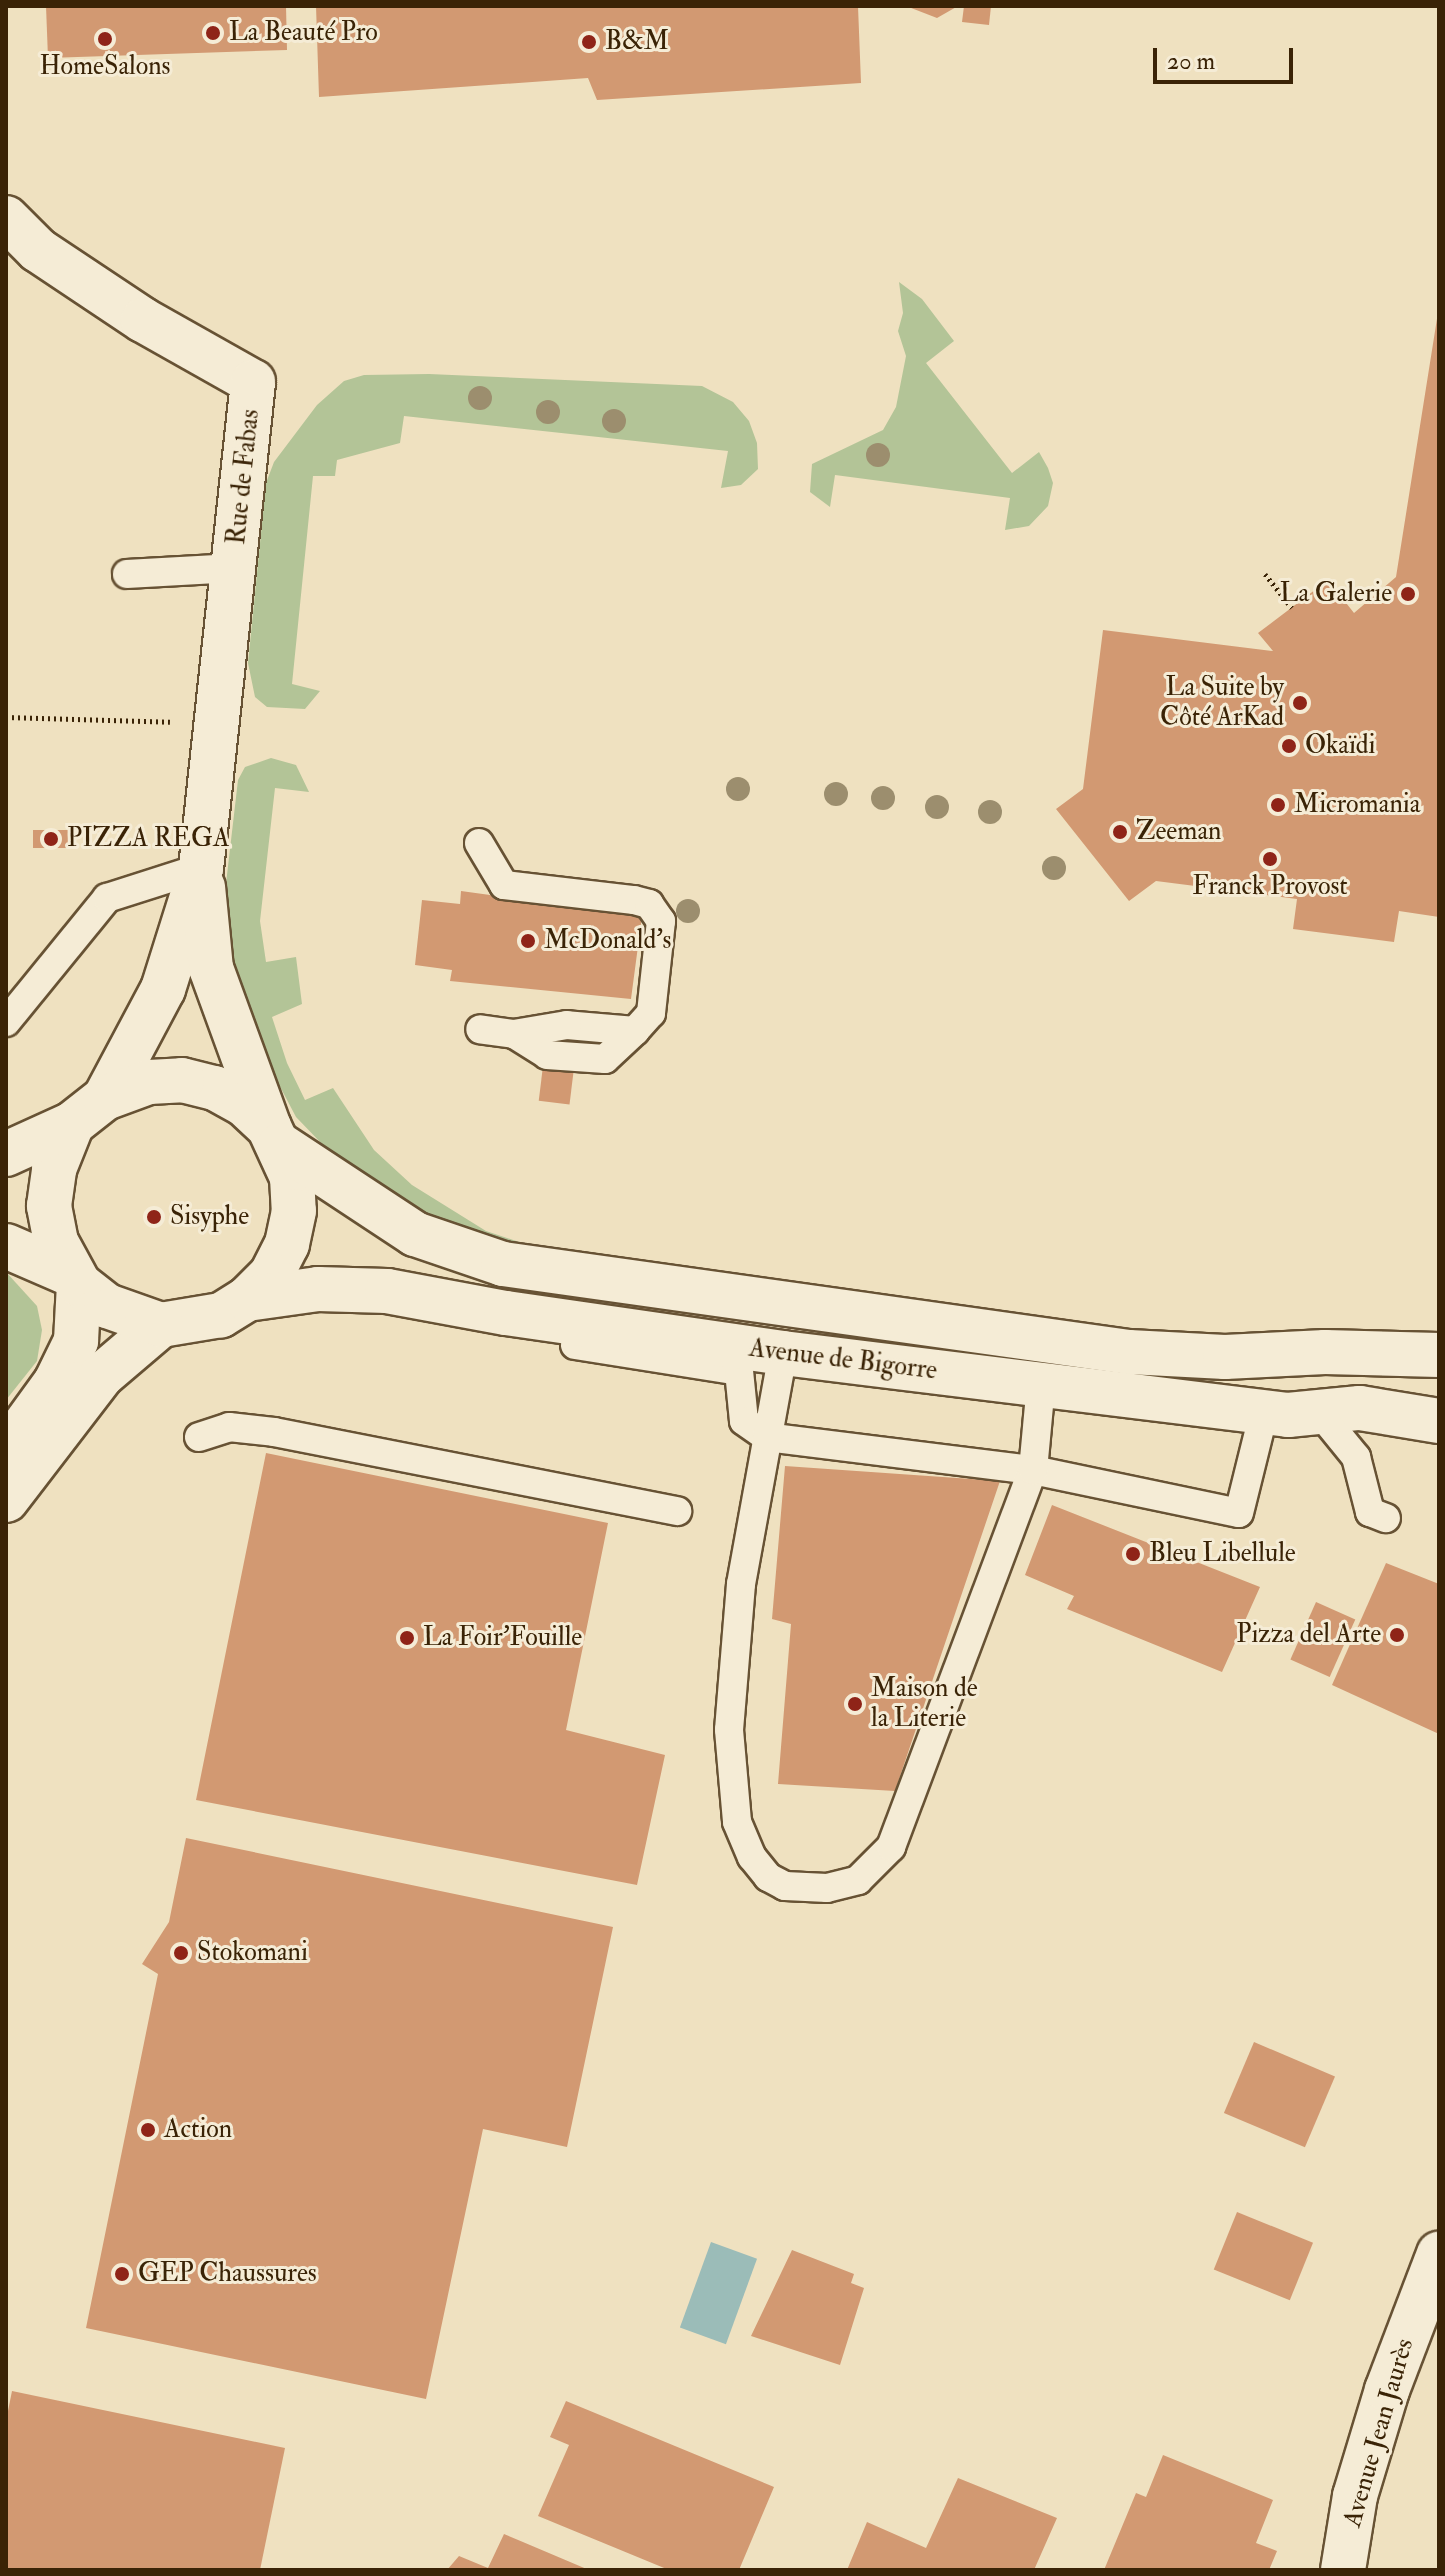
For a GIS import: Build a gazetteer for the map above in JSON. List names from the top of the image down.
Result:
{
  "streets": {
    "main road": ["Rue de Fabas", "Avenue de Bigorre", "Avenue Jean Jaurès"]
  },
  "crossings": [
    ["Rue de Fabas", "Avenue de Bigorre"]
  ],
  "places": [
    "La Beauté Pro",
    "HomeSalons",
    "B&M",
    "La Galerie",
    "La Suite by Côté ArKad",
    "Okaïdi",
    "Micromania",
    "Zeeman",
    "PIZZA REGA",
    "Franck Provost",
    "McDonald's",
    "Sisyphe",
    "Bleu Libellule",
    "Pizza del Arte",
    "La Foir'Fouille",
    "Maison de la Literie",
    "Stokomani",
    "Action",
    "GEP Chaussures"
  ],
  "scale_bar": "20 m"
}
